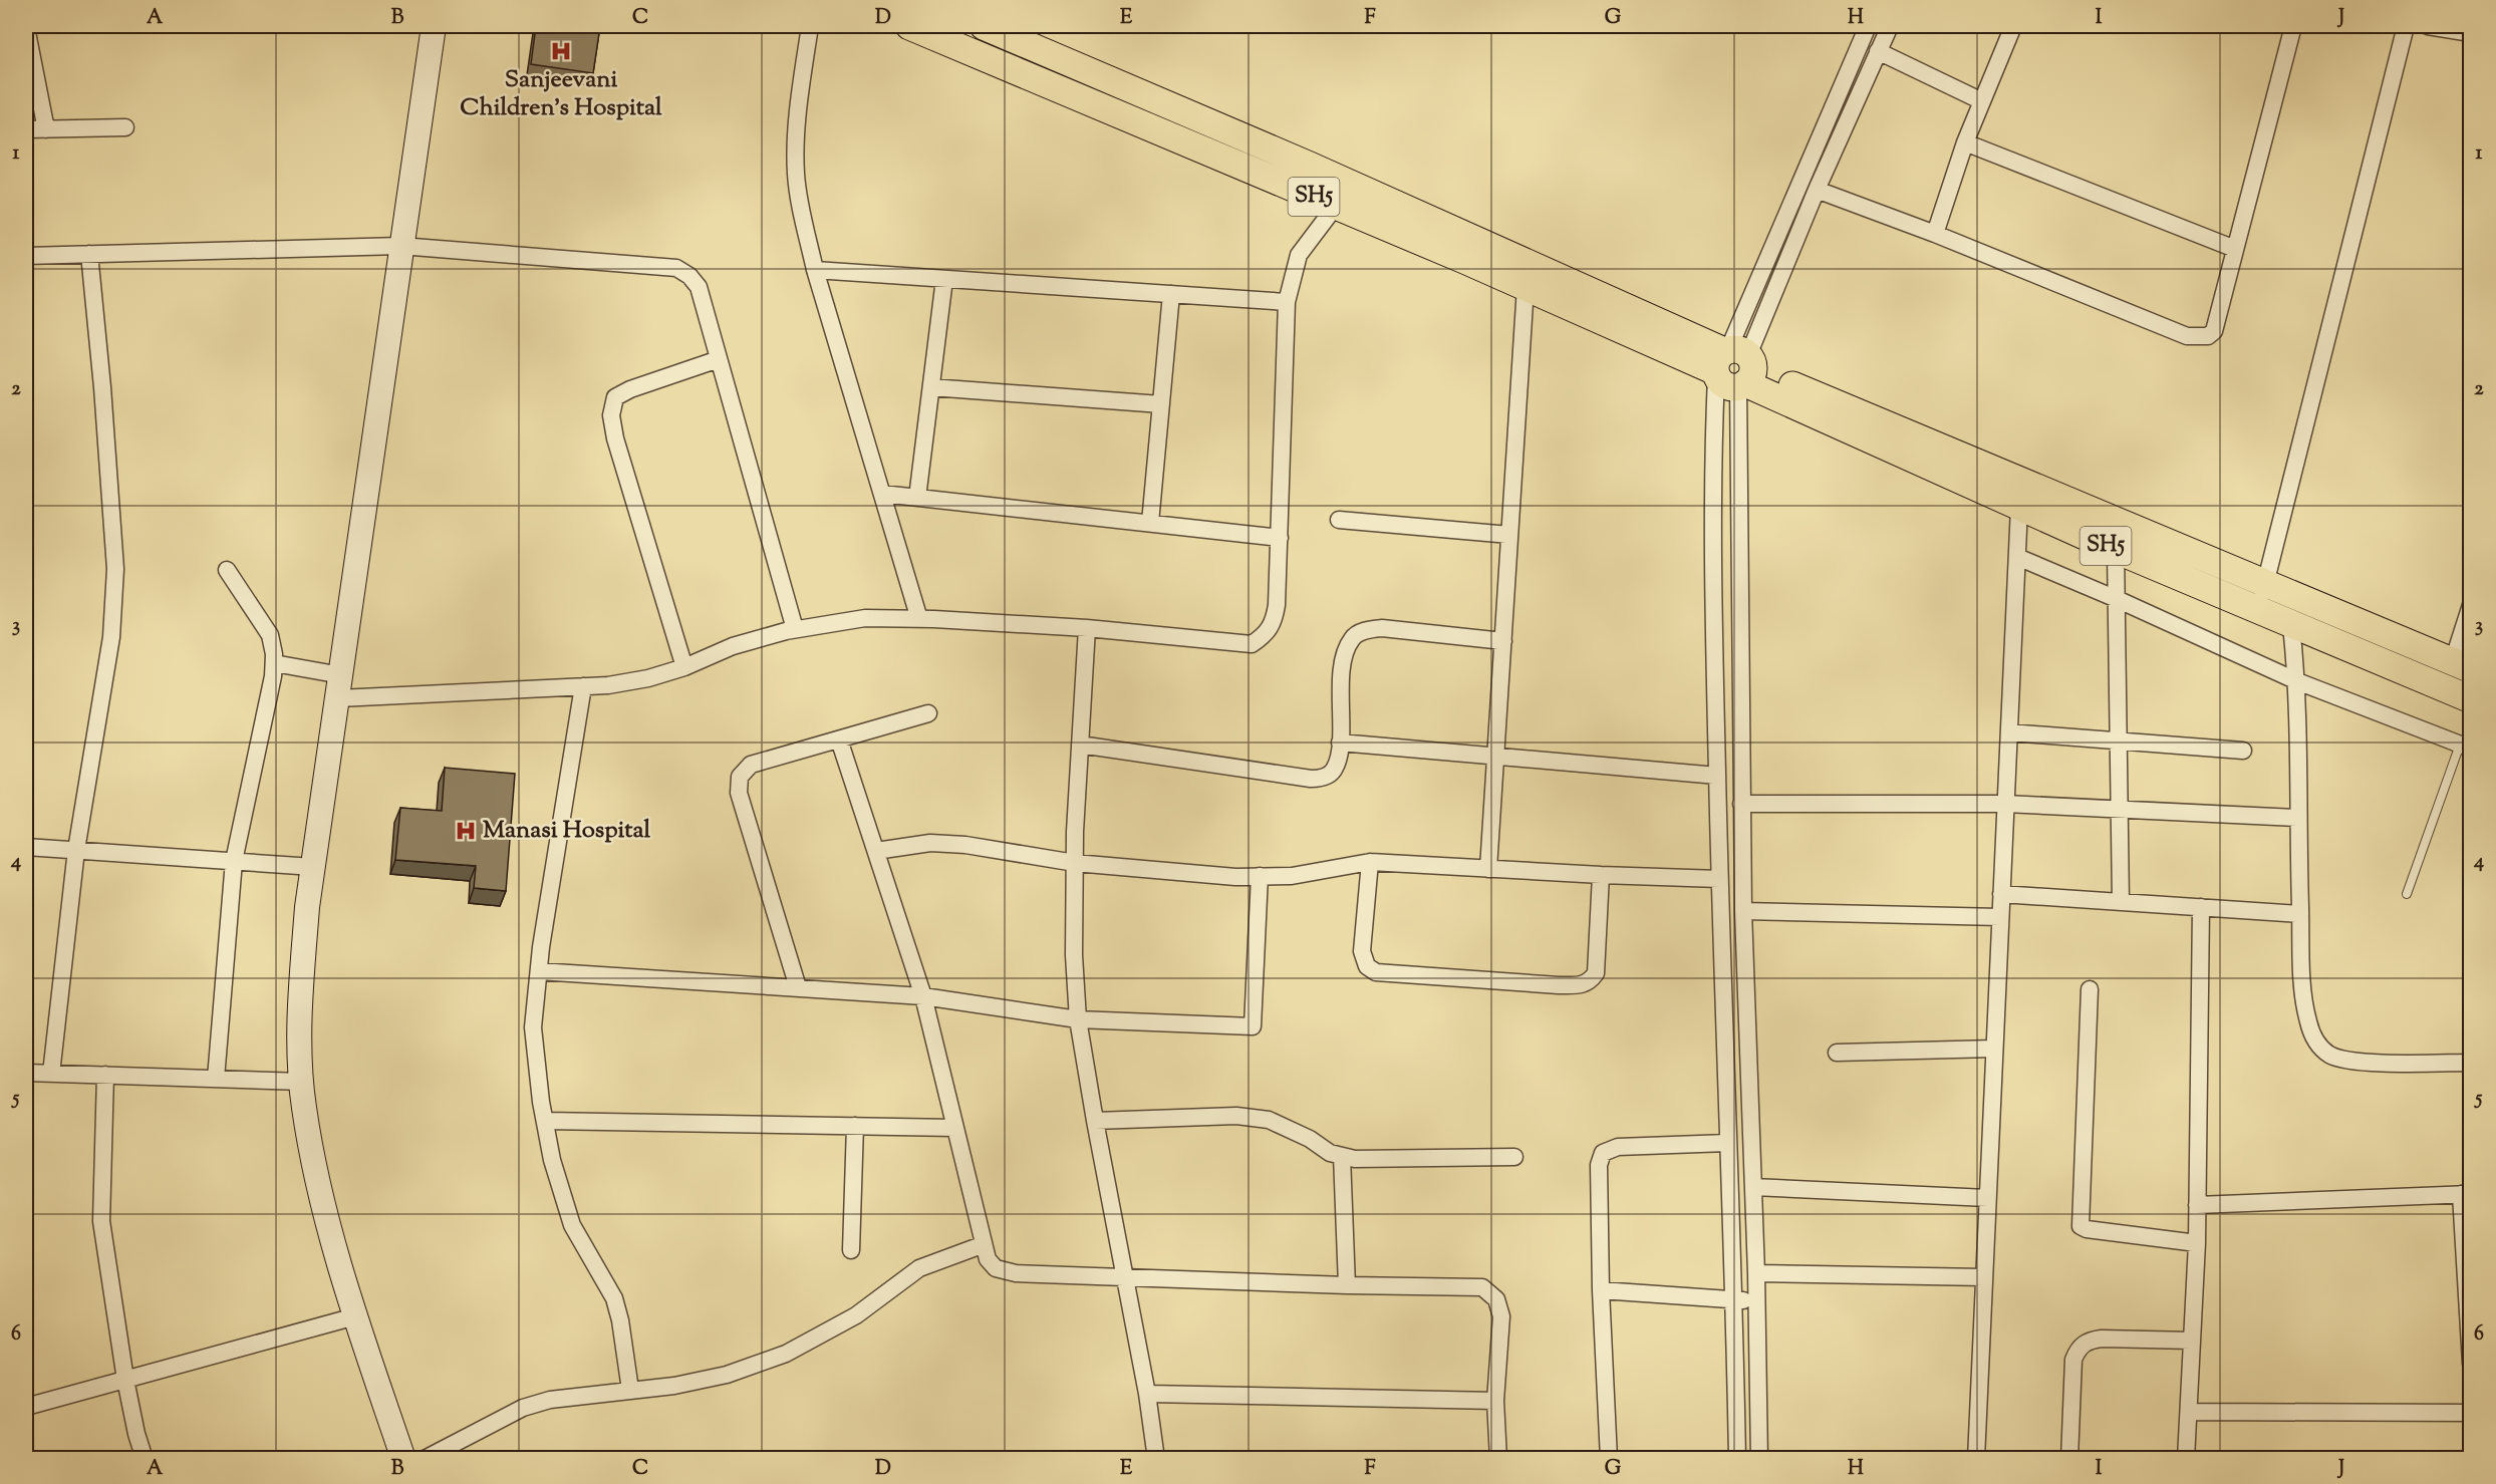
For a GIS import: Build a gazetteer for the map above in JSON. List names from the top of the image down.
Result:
{
  "streets": {
    "main road": ["SH5"]
  },
  "places": {
    "hospital": ["Sanjeevani Children's Hospital", "Manasi Hospital"]
  },
  "grid": {
    "columns": [
      "A",
      "B",
      "C",
      "D",
      "E",
      "F",
      "G",
      "H",
      "I",
      "J"
    ],
    "rows": [
      "1",
      "2",
      "3",
      "4",
      "5",
      "6"
    ]
  }
}
